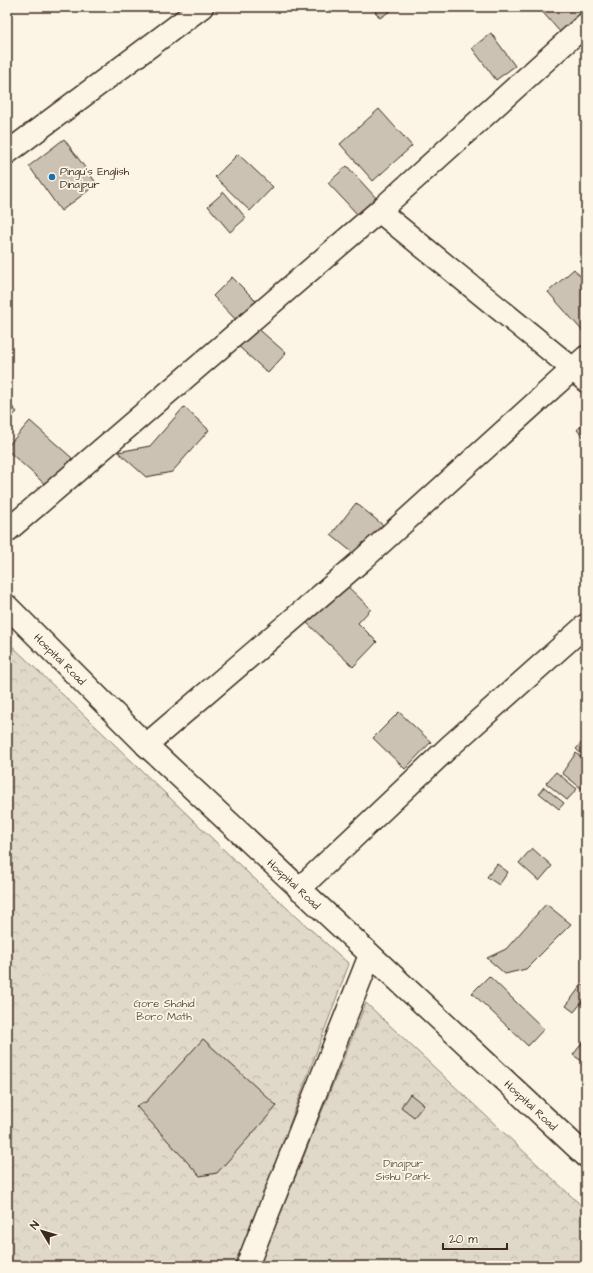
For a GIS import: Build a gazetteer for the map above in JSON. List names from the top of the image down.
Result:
{
  "streets": {
    "street": ["Hospital Road"]
  },
  "parks": ["Gore Shahid Boro Math", "Dinajpur Sishu Park"],
  "places": ["Pingu's English Dinajpur"],
  "scale_bar": "20 m",
  "north": "top left"
}
